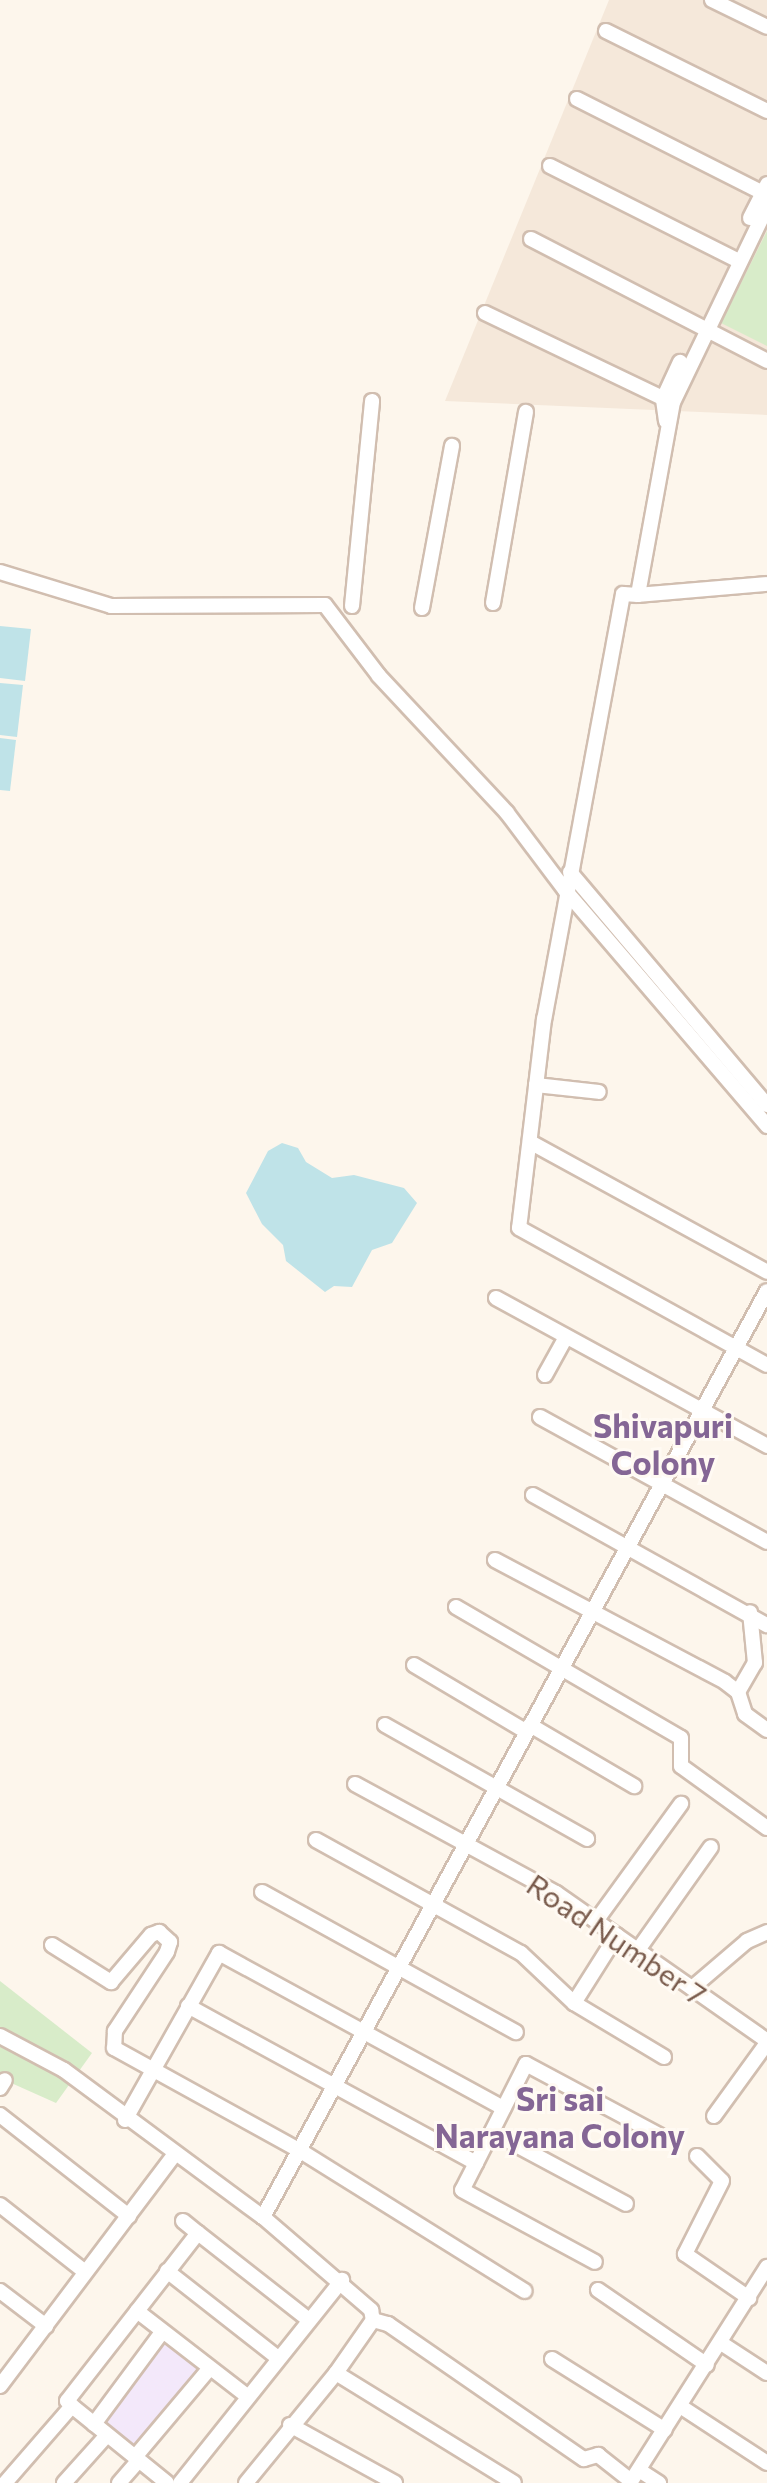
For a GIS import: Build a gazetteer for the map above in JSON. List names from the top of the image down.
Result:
{
  "streets": {
    "street": ["Road Number 7"]
  },
  "districts": ["Shivapuri Colony", "Sri sai Narayana Colony"]
}
